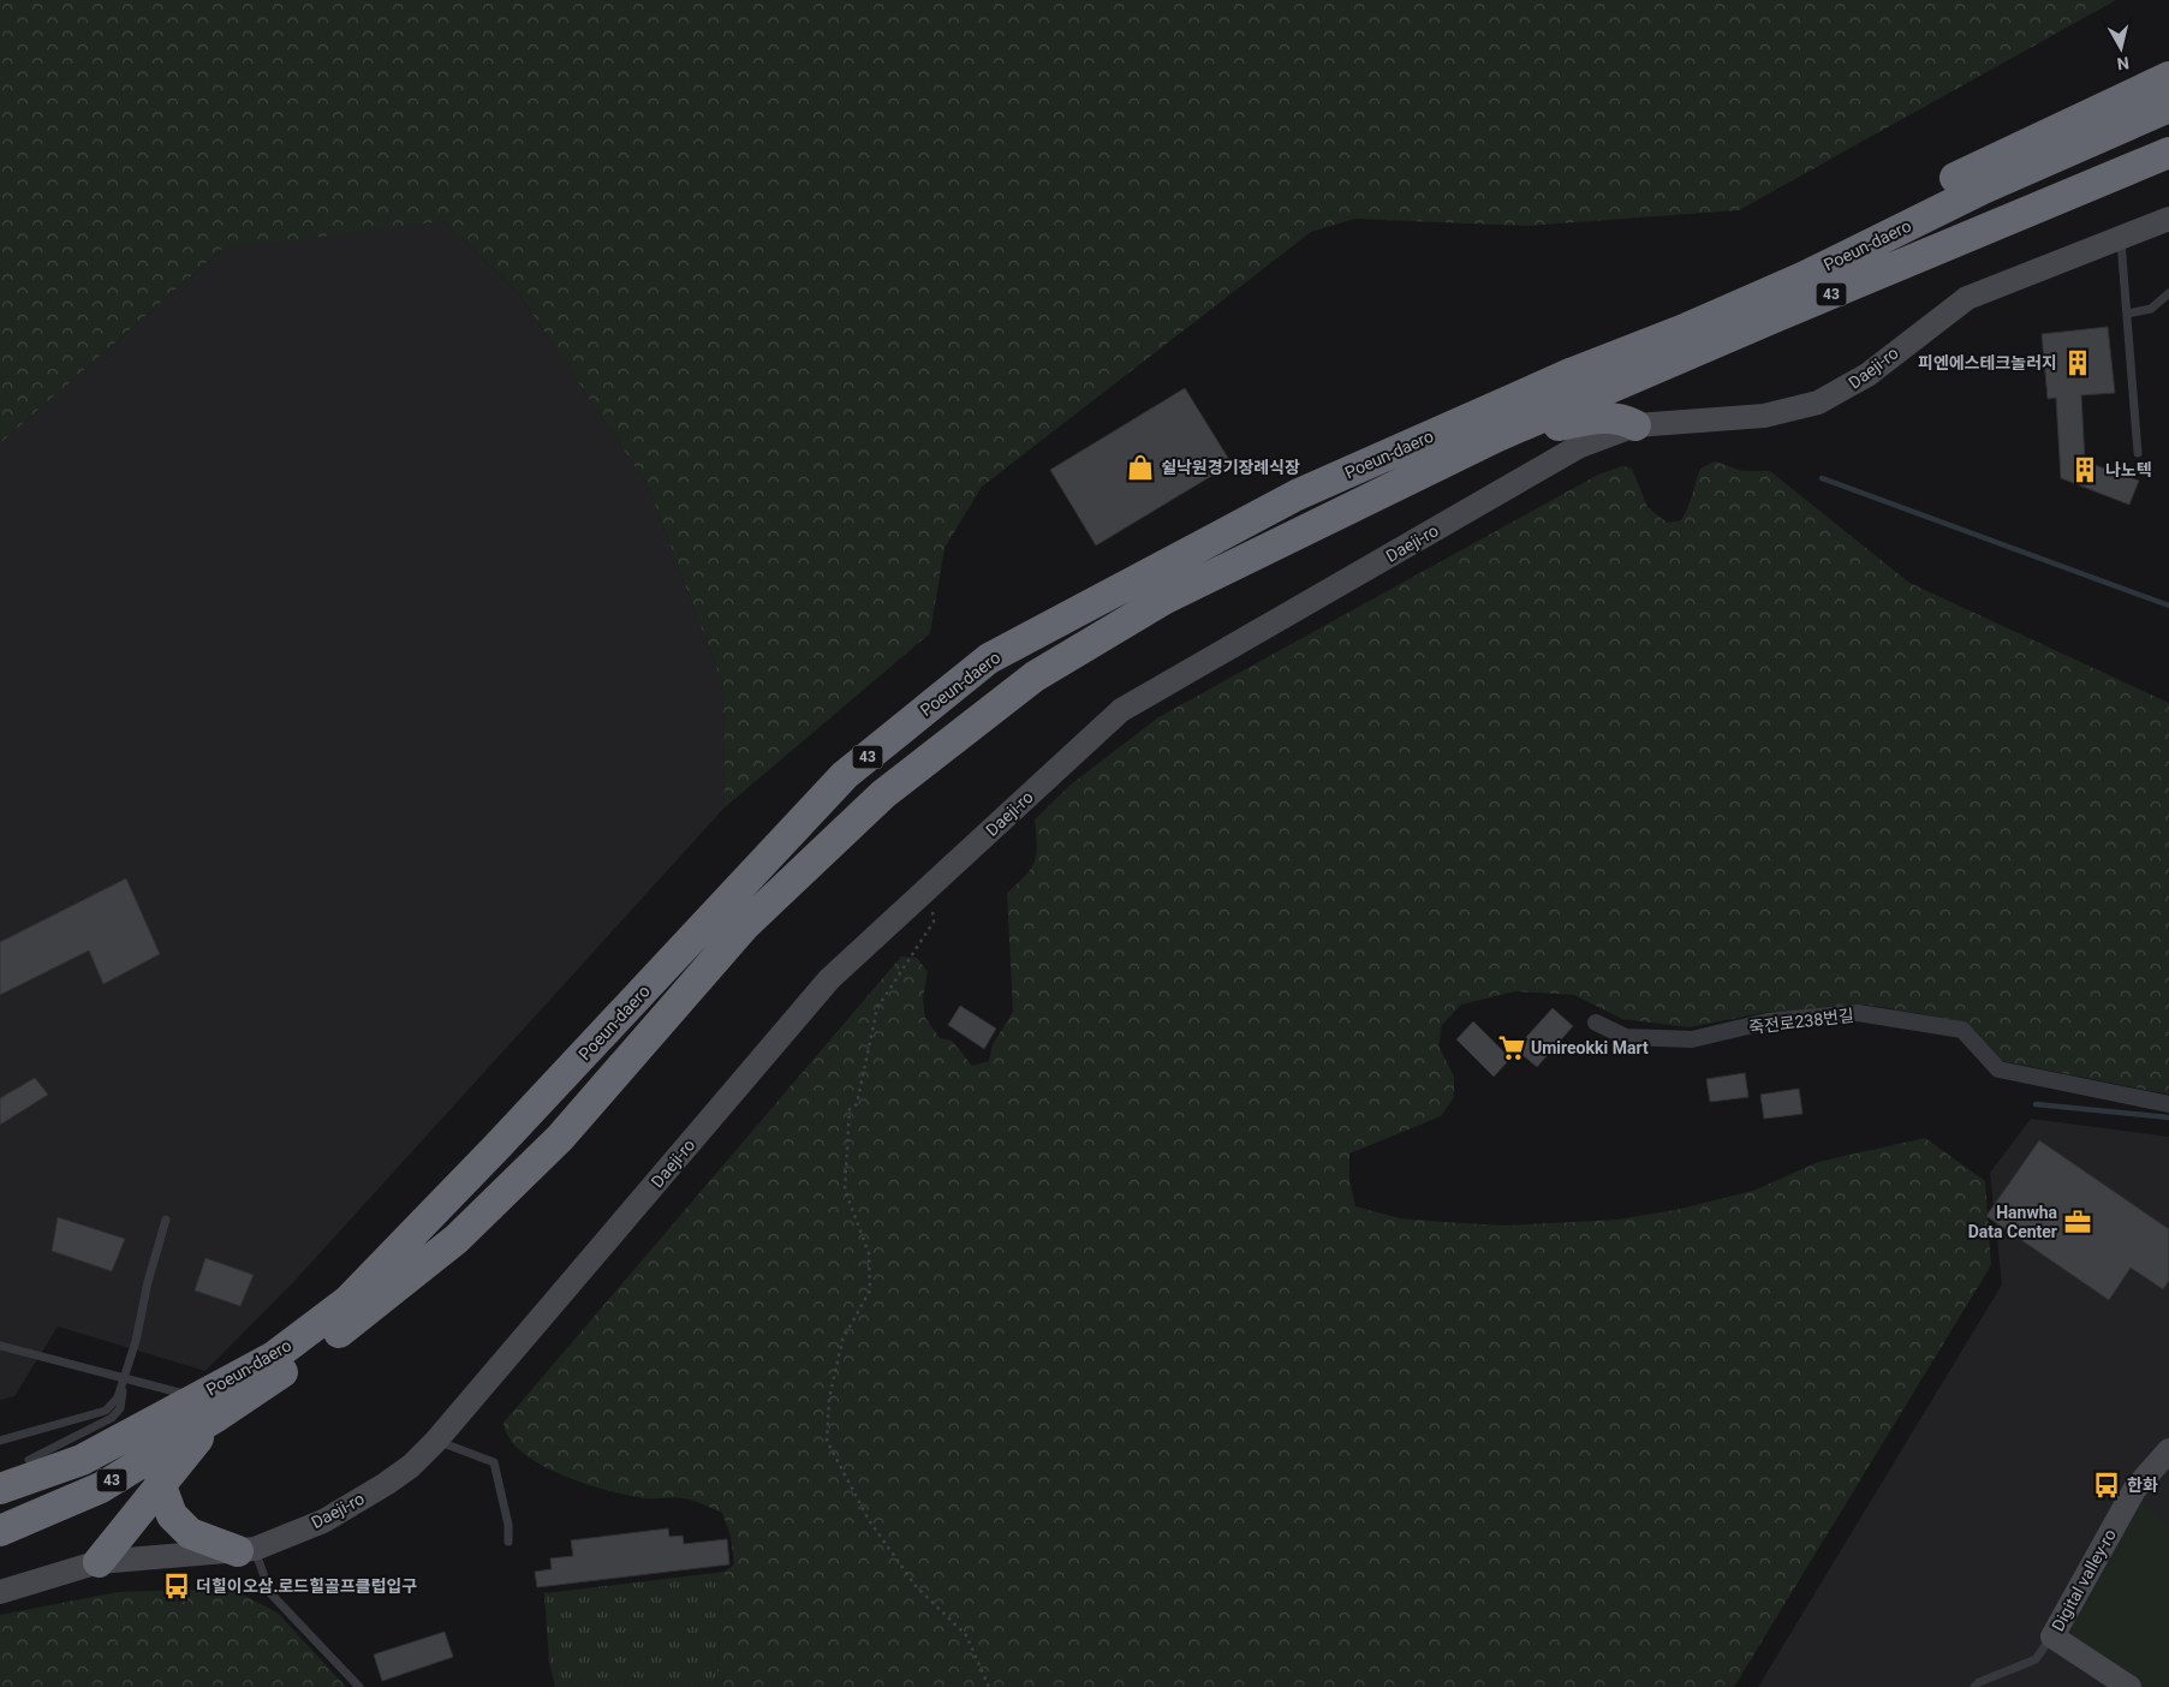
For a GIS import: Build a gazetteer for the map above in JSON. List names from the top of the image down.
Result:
{
  "streets": {
    "highway": ["Poeun-daero", "43"],
    "main road": ["Daeji-ro", "Digital valley-ro"],
    "street": ["죽전로238번길"]
  },
  "places": {
    "building": ["피엔에스테크놀러지", "나노텍"],
    "shop": ["쉴낙원경기장례식장"],
    "supermarket": ["Umireokki Mart"],
    "office": ["Hanwha Data Center"],
    "bus stop": ["한화", "더힐이오삼.로드힐골프클럽입구"]
  },
  "north": "bottom"
}
